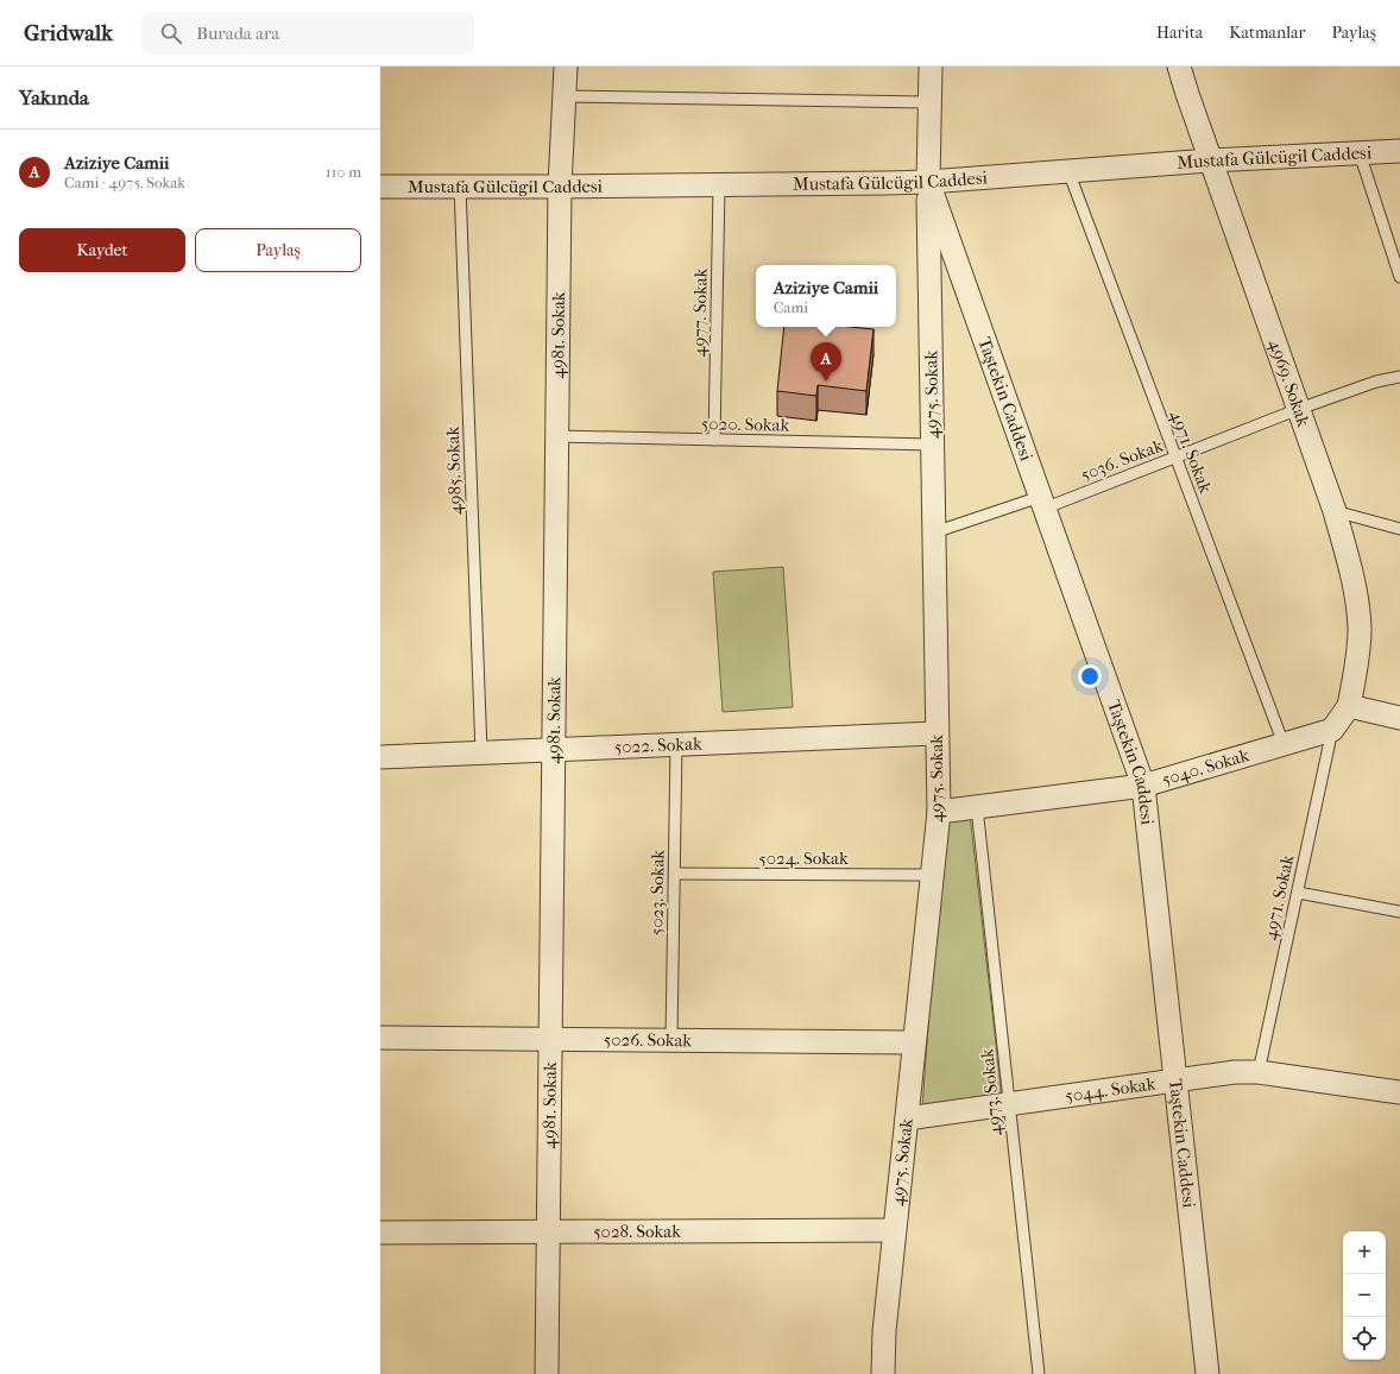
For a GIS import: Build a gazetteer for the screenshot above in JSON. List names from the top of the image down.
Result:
{
  "streets": {
    "street": [
      "Mustafa Gülcügil Caddesi",
      "4981. Sokak",
      "4969. Sokak",
      "4975. Sokak",
      "Taştekin Caddesi",
      "5022. Sokak",
      "5040. Sokak",
      "5026. Sokak",
      "5044. Sokak",
      "5028. Sokak"
    ],
    "lane": [
      "4977. Sokak",
      "5020. Sokak",
      "4971. Sokak",
      "5036. Sokak",
      "4985. Sokak",
      "5024. Sokak",
      "5023. Sokak",
      "4973. Sokak"
    ]
  },
  "crossings": [
    ["Mustafa Gülcügil Caddesi", "4977. Sokak"],
    ["Mustafa Gülcügil Caddesi", "4981. Sokak"],
    ["Mustafa Gülcügil Caddesi", "4969. Sokak"],
    ["Mustafa Gülcügil Caddesi", "4975. Sokak"],
    ["Mustafa Gülcügil Caddesi", "Taştekin Caddesi"],
    ["Mustafa Gülcügil Caddesi", "4971. Sokak"],
    ["Mustafa Gülcügil Caddesi", "4985. Sokak"],
    ["4977. Sokak", "5020. Sokak"],
    ["4981. Sokak", "5020. Sokak"],
    ["4981. Sokak", "5022. Sokak"],
    ["4981. Sokak", "5026. Sokak"],
    ["4981. Sokak", "5028. Sokak"],
    ["4969. Sokak", "5036. Sokak"],
    ["4975. Sokak", "Taştekin Caddesi"],
    ["4975. Sokak", "5020. Sokak"],
    ["4975. Sokak", "5036. Sokak"],
    ["4975. Sokak", "5022. Sokak"],
    ["4975. Sokak", "5040. Sokak"],
    ["4975. Sokak", "5024. Sokak"],
    ["4975. Sokak", "5026. Sokak"],
    ["4975. Sokak", "5044. Sokak"],
    ["4975. Sokak", "5028. Sokak"],
    ["Taştekin Caddesi", "5036. Sokak"],
    ["Taştekin Caddesi", "5040. Sokak"],
    ["Taştekin Caddesi", "5044. Sokak"],
    ["4971. Sokak", "5036. Sokak"],
    ["4971. Sokak", "5040. Sokak"],
    ["4971. Sokak", "5044. Sokak"],
    ["4985. Sokak", "5022. Sokak"],
    ["5022. Sokak", "5023. Sokak"],
    ["5040. Sokak", "4973. Sokak"],
    ["5024. Sokak", "5023. Sokak"],
    ["5023. Sokak", "5026. Sokak"],
    ["5044. Sokak", "4973. Sokak"]
  ],
  "page": {
    "header": "Gridwalk",
    "search": "Burada ara",
    "nav": ["Harita", "Katmanlar", "Paylaş"],
    "heading": "Yakında",
    "list": [
      {
        "mark": "A",
        "name": "Aziziye Camii",
        "note": "Cami · 4975. Sokak",
        "value": "110 m"
      }
    ],
    "buttons": ["Kaydet", "Paylaş"],
    "popup": ["Aziziye Camii", "Cami"],
    "pins": "A",
    "map_buttons": ["+", "−"]
  }
}
